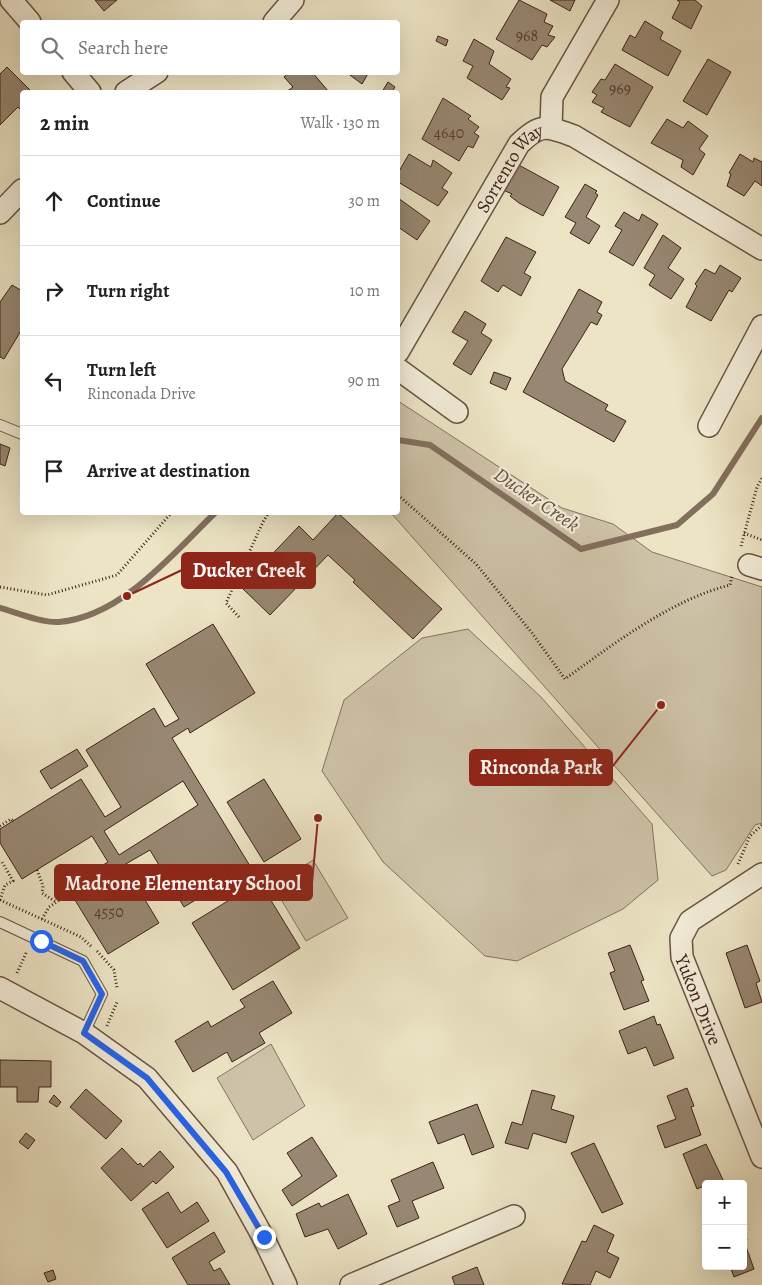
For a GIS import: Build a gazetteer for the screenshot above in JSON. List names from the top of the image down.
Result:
{
  "streets": {
    "street": ["Sorrento Way", "Yukon Drive"]
  },
  "water": ["Ducker Creek"],
  "places": ["Ducker Creek", "Rinconda Park", "Madrone Elementary School"],
  "house_numbers": [
    "968",
    "969",
    "4640",
    "4550"
  ],
  "page": {
    "search": "Search here",
    "heading": ["2 min", "Walk · 130 m"],
    "list": [
      ["Continue", "30 m"],
      ["Turn right", "10 m"],
      ["Turn left", "Rinconada Drive", "90 m"],
      "Arrive at destination"
    ],
    "map_buttons": ["+", "−"]
  }
}
